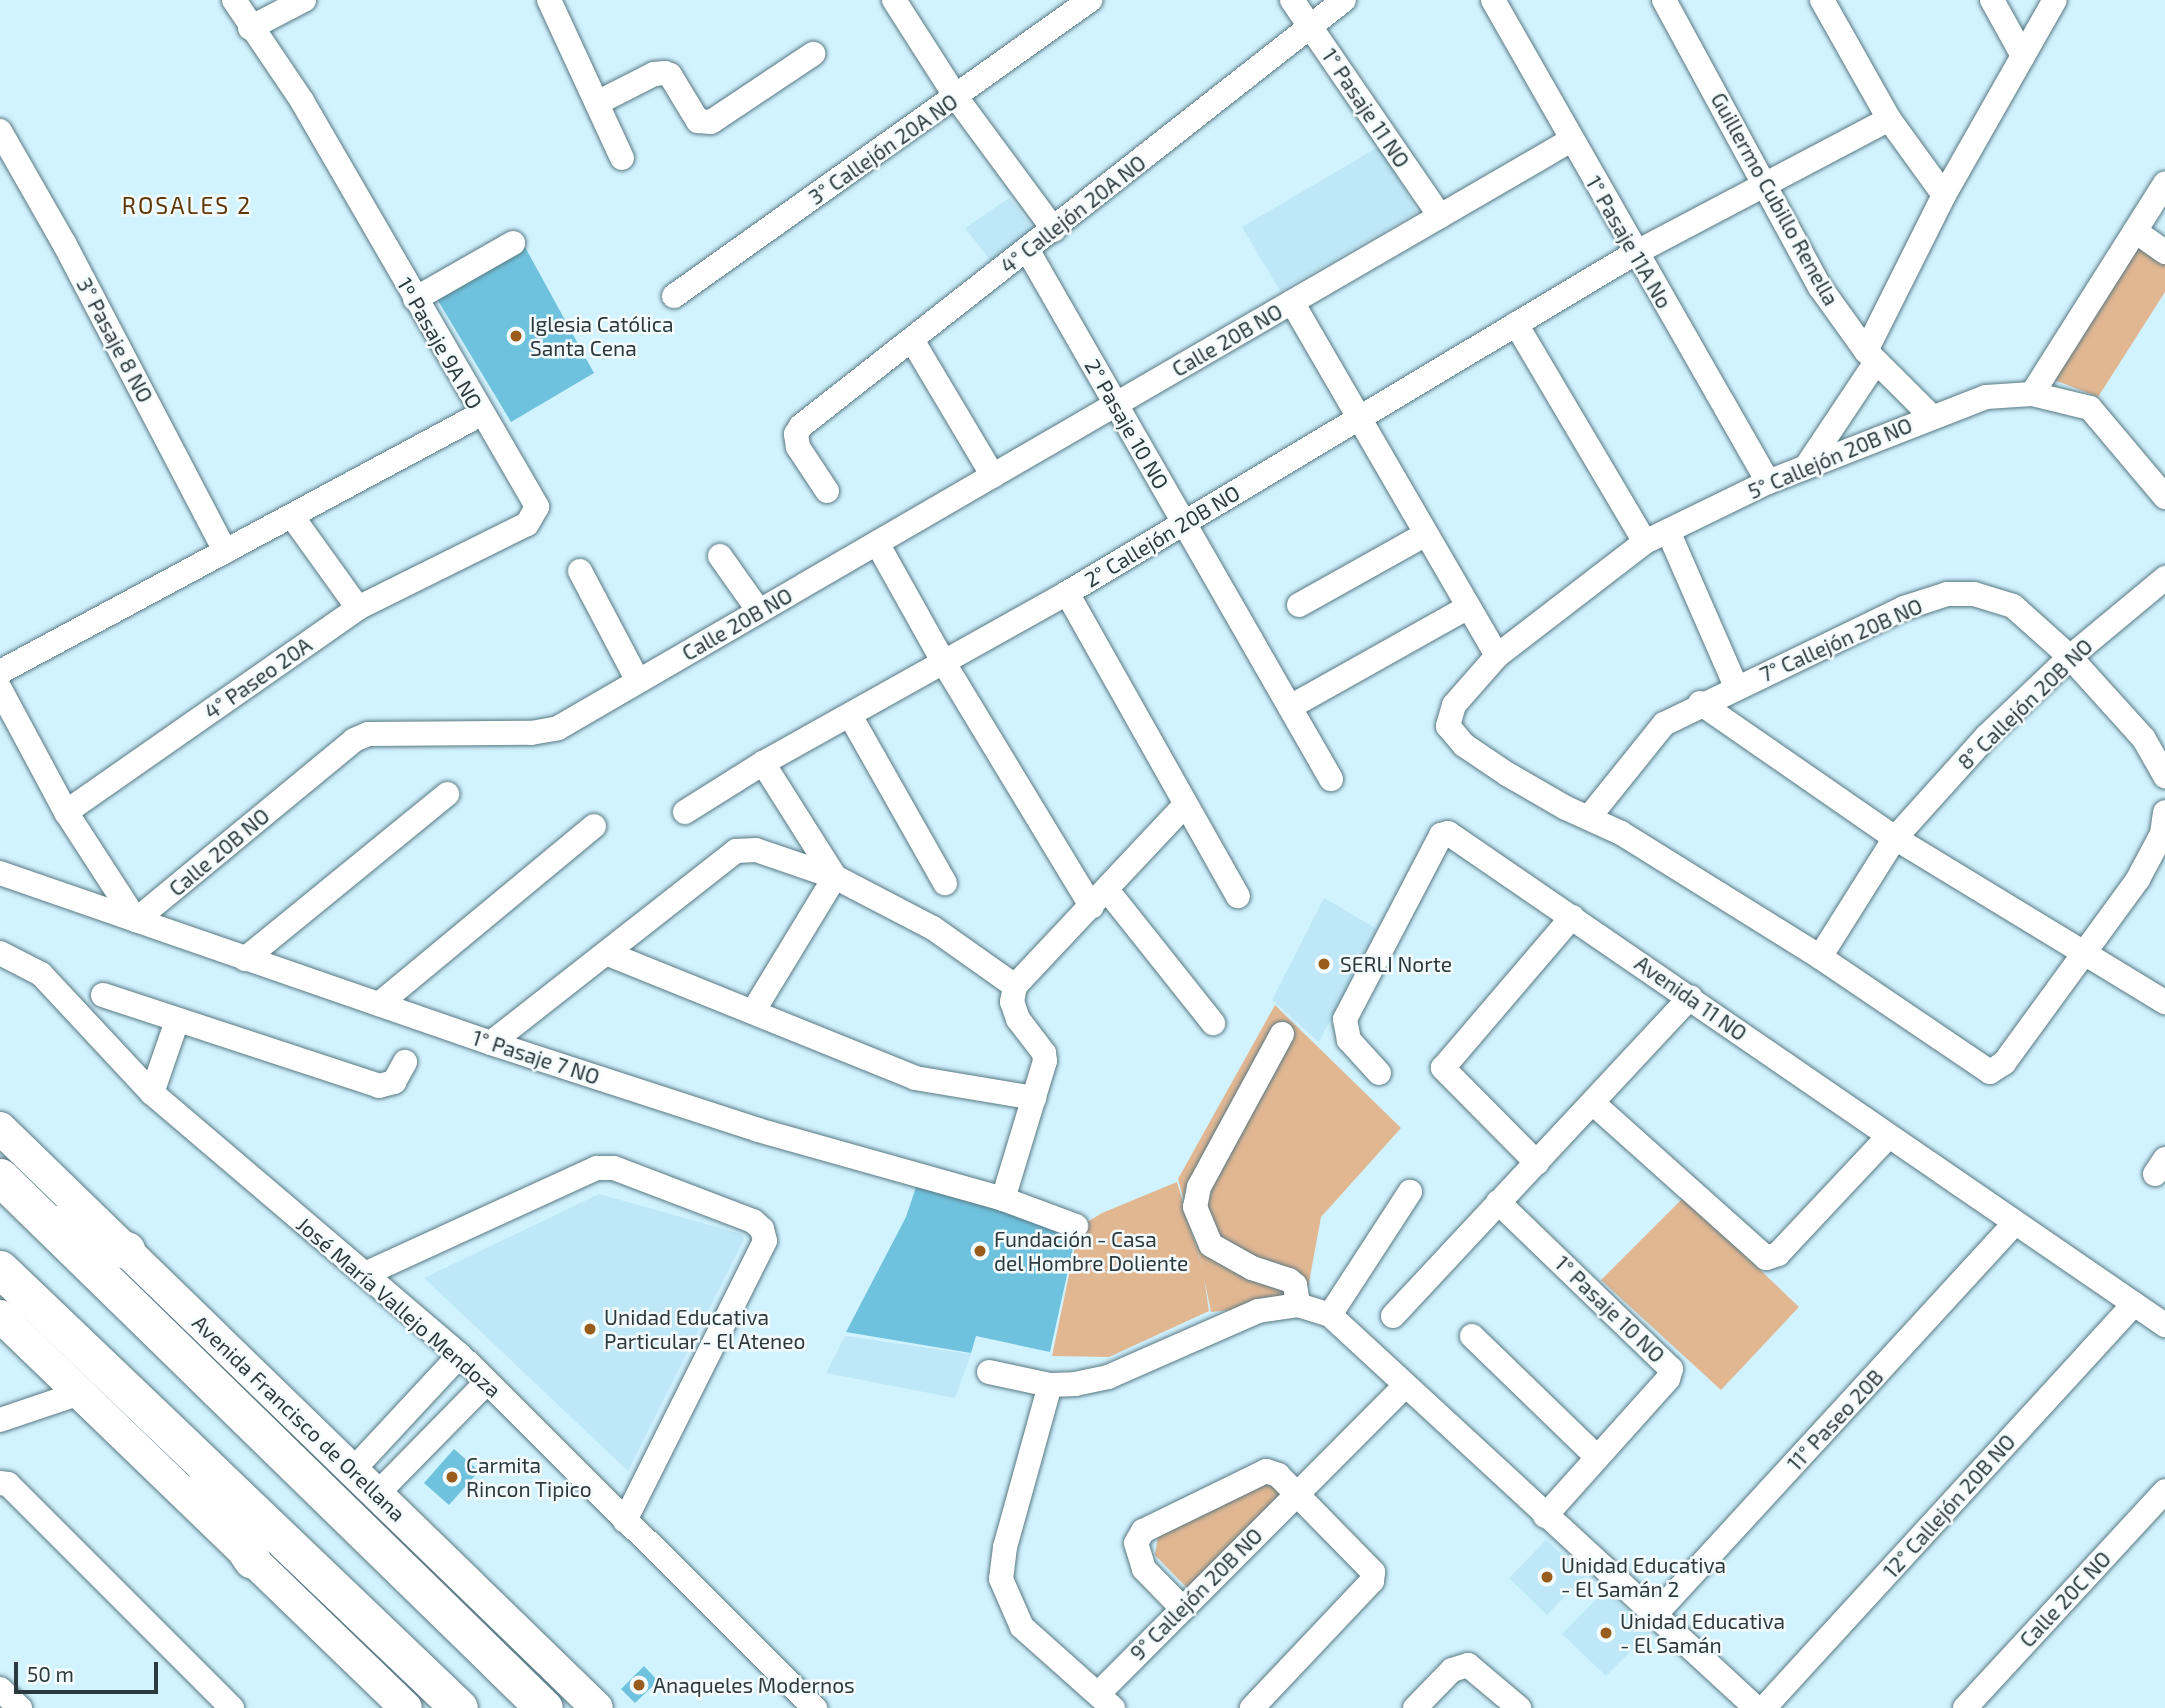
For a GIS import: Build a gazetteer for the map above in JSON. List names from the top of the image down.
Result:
{
  "streets": {
    "highway": ["Avenida Francisco de Orellana"],
    "street": [
      "1° Pasaje 11 NO",
      "3° Callejón 20A NO",
      "Guillermo Cubillo Renella",
      "4° Callejón 20A NO",
      "1° Pasaje 11A No",
      "3° Pasaje 8 NO",
      "Calle 20B NO",
      "1º Pasaje 9A NO",
      "2° Pasaje 10 NO",
      "5° Callejón 20B NO",
      "2° Callejón 20B NO",
      "7° Callejón 20B NO",
      "4° Paseo 20A",
      "8° Callejón 20B NO",
      "Avenida 11 NO",
      "1° Pasaje 7 NO",
      "José María Vallejo Mendoza",
      "1° Pasaje 10 NO",
      "11° Paseo 20B",
      "12° Callejón 20B NO",
      "9° Callejón 20B NO",
      "Calle 20C NO"
    ]
  },
  "crossings": [
    ["1° Pasaje 11 NO", "4° Callejón 20A NO"],
    ["1° Pasaje 11 NO", "Calle 20B NO"],
    ["Guillermo Cubillo Renella", "5° Callejón 20B NO"],
    ["Guillermo Cubillo Renella", "2° Callejón 20B NO"],
    ["4° Callejón 20A NO", "2° Pasaje 10 NO"],
    ["1° Pasaje 11A No", "Calle 20B NO"],
    ["1° Pasaje 11A No", "5° Callejón 20B NO"],
    ["1° Pasaje 11A No", "2° Callejón 20B NO"],
    ["Calle 20B NO", "2° Pasaje 10 NO"],
    ["Calle 20B NO", "1° Pasaje 7 NO"],
    ["1º Pasaje 9A NO", "4° Paseo 20A"],
    ["2° Pasaje 10 NO", "2° Callejón 20B NO"],
    ["5° Callejón 20B NO", "7° Callejón 20B NO"],
    ["7° Callejón 20B NO", "8° Callejón 20B NO"],
    ["Avenida 11 NO", "11° Paseo 20B"],
    ["Avenida 11 NO", "12° Callejón 20B NO"]
  ],
  "districts": ["ROSALES 2"],
  "places": [
    "Iglesia Católica Santa Cena",
    "SERLI Norte",
    "Fundación - Casa del Hombre Doliente",
    "Unidad Educativa Particular - El Ateneo",
    "Carmita Rincon Tipico",
    "Unidad Educativa - El Samán 2",
    "Unidad Educativa - El Samán",
    "Anaqueles Modernos"
  ],
  "scale_bar": "50 m"
}
